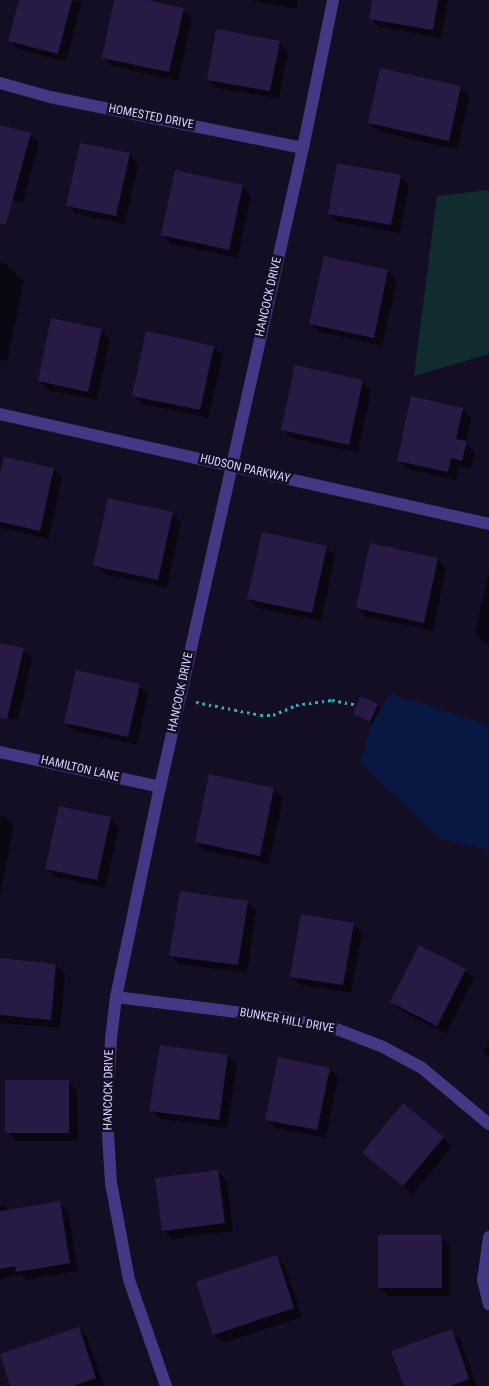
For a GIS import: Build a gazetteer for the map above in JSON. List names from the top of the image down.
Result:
{
  "streets": {
    "street": [
      "HOMESTED DRIVE",
      "HANCOCK DRIVE",
      "HUDSON PARKWAY",
      "HAMILTON LANE",
      "BUNKER HILL DRIVE"
    ]
  },
  "crossings": [
    ["HOMESTED DRIVE", "HANCOCK DRIVE"],
    ["HANCOCK DRIVE", "HUDSON PARKWAY"],
    ["HANCOCK DRIVE", "HAMILTON LANE"],
    ["HANCOCK DRIVE", "BUNKER HILL DRIVE"]
  ]
}
